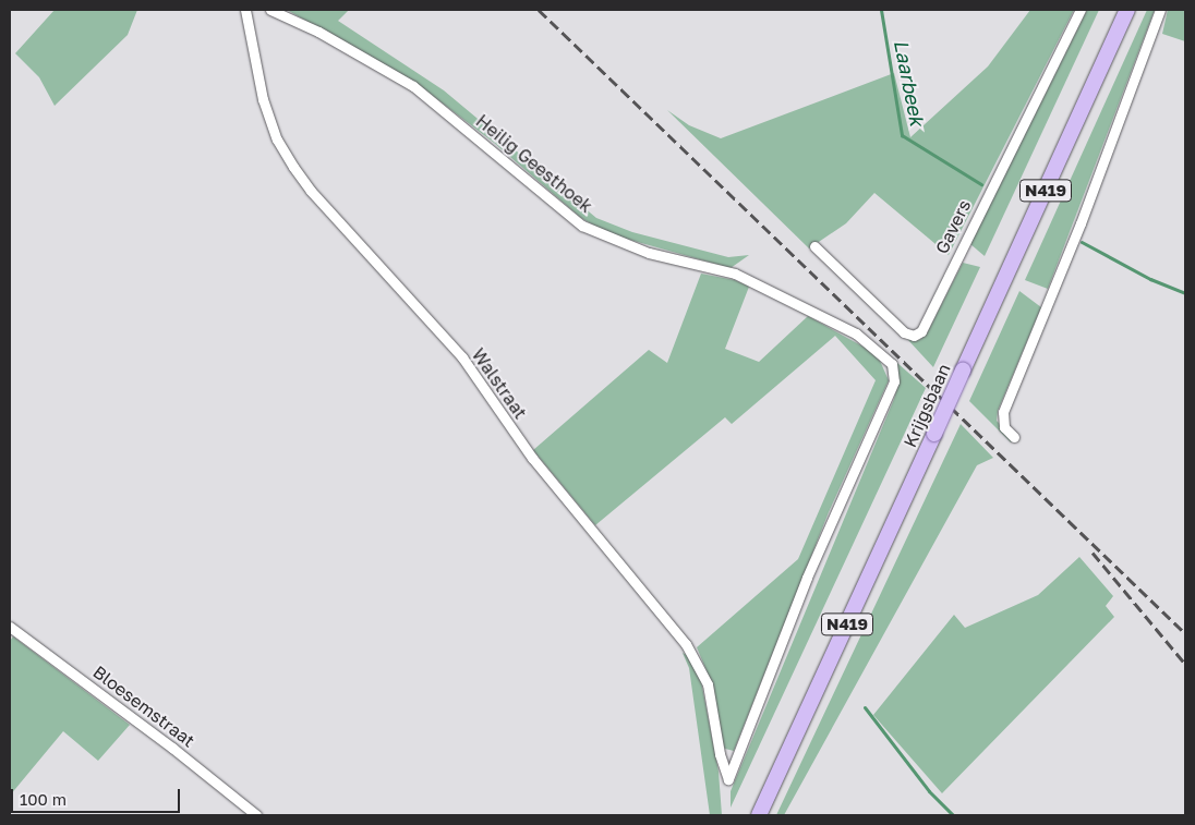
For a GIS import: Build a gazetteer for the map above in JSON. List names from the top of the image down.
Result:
{
  "streets": {
    "main road": ["N419", "Krijgsbaan"],
    "street": [
      "Heilig Geesthoek",
      "Gavers",
      "Walstraat",
      "Bloesemstraat"
    ]
  },
  "crossings": [
    ["Heilig Geesthoek", "Walstraat"]
  ],
  "water": ["Laarbeek"],
  "scale_bar": "100 m"
}
